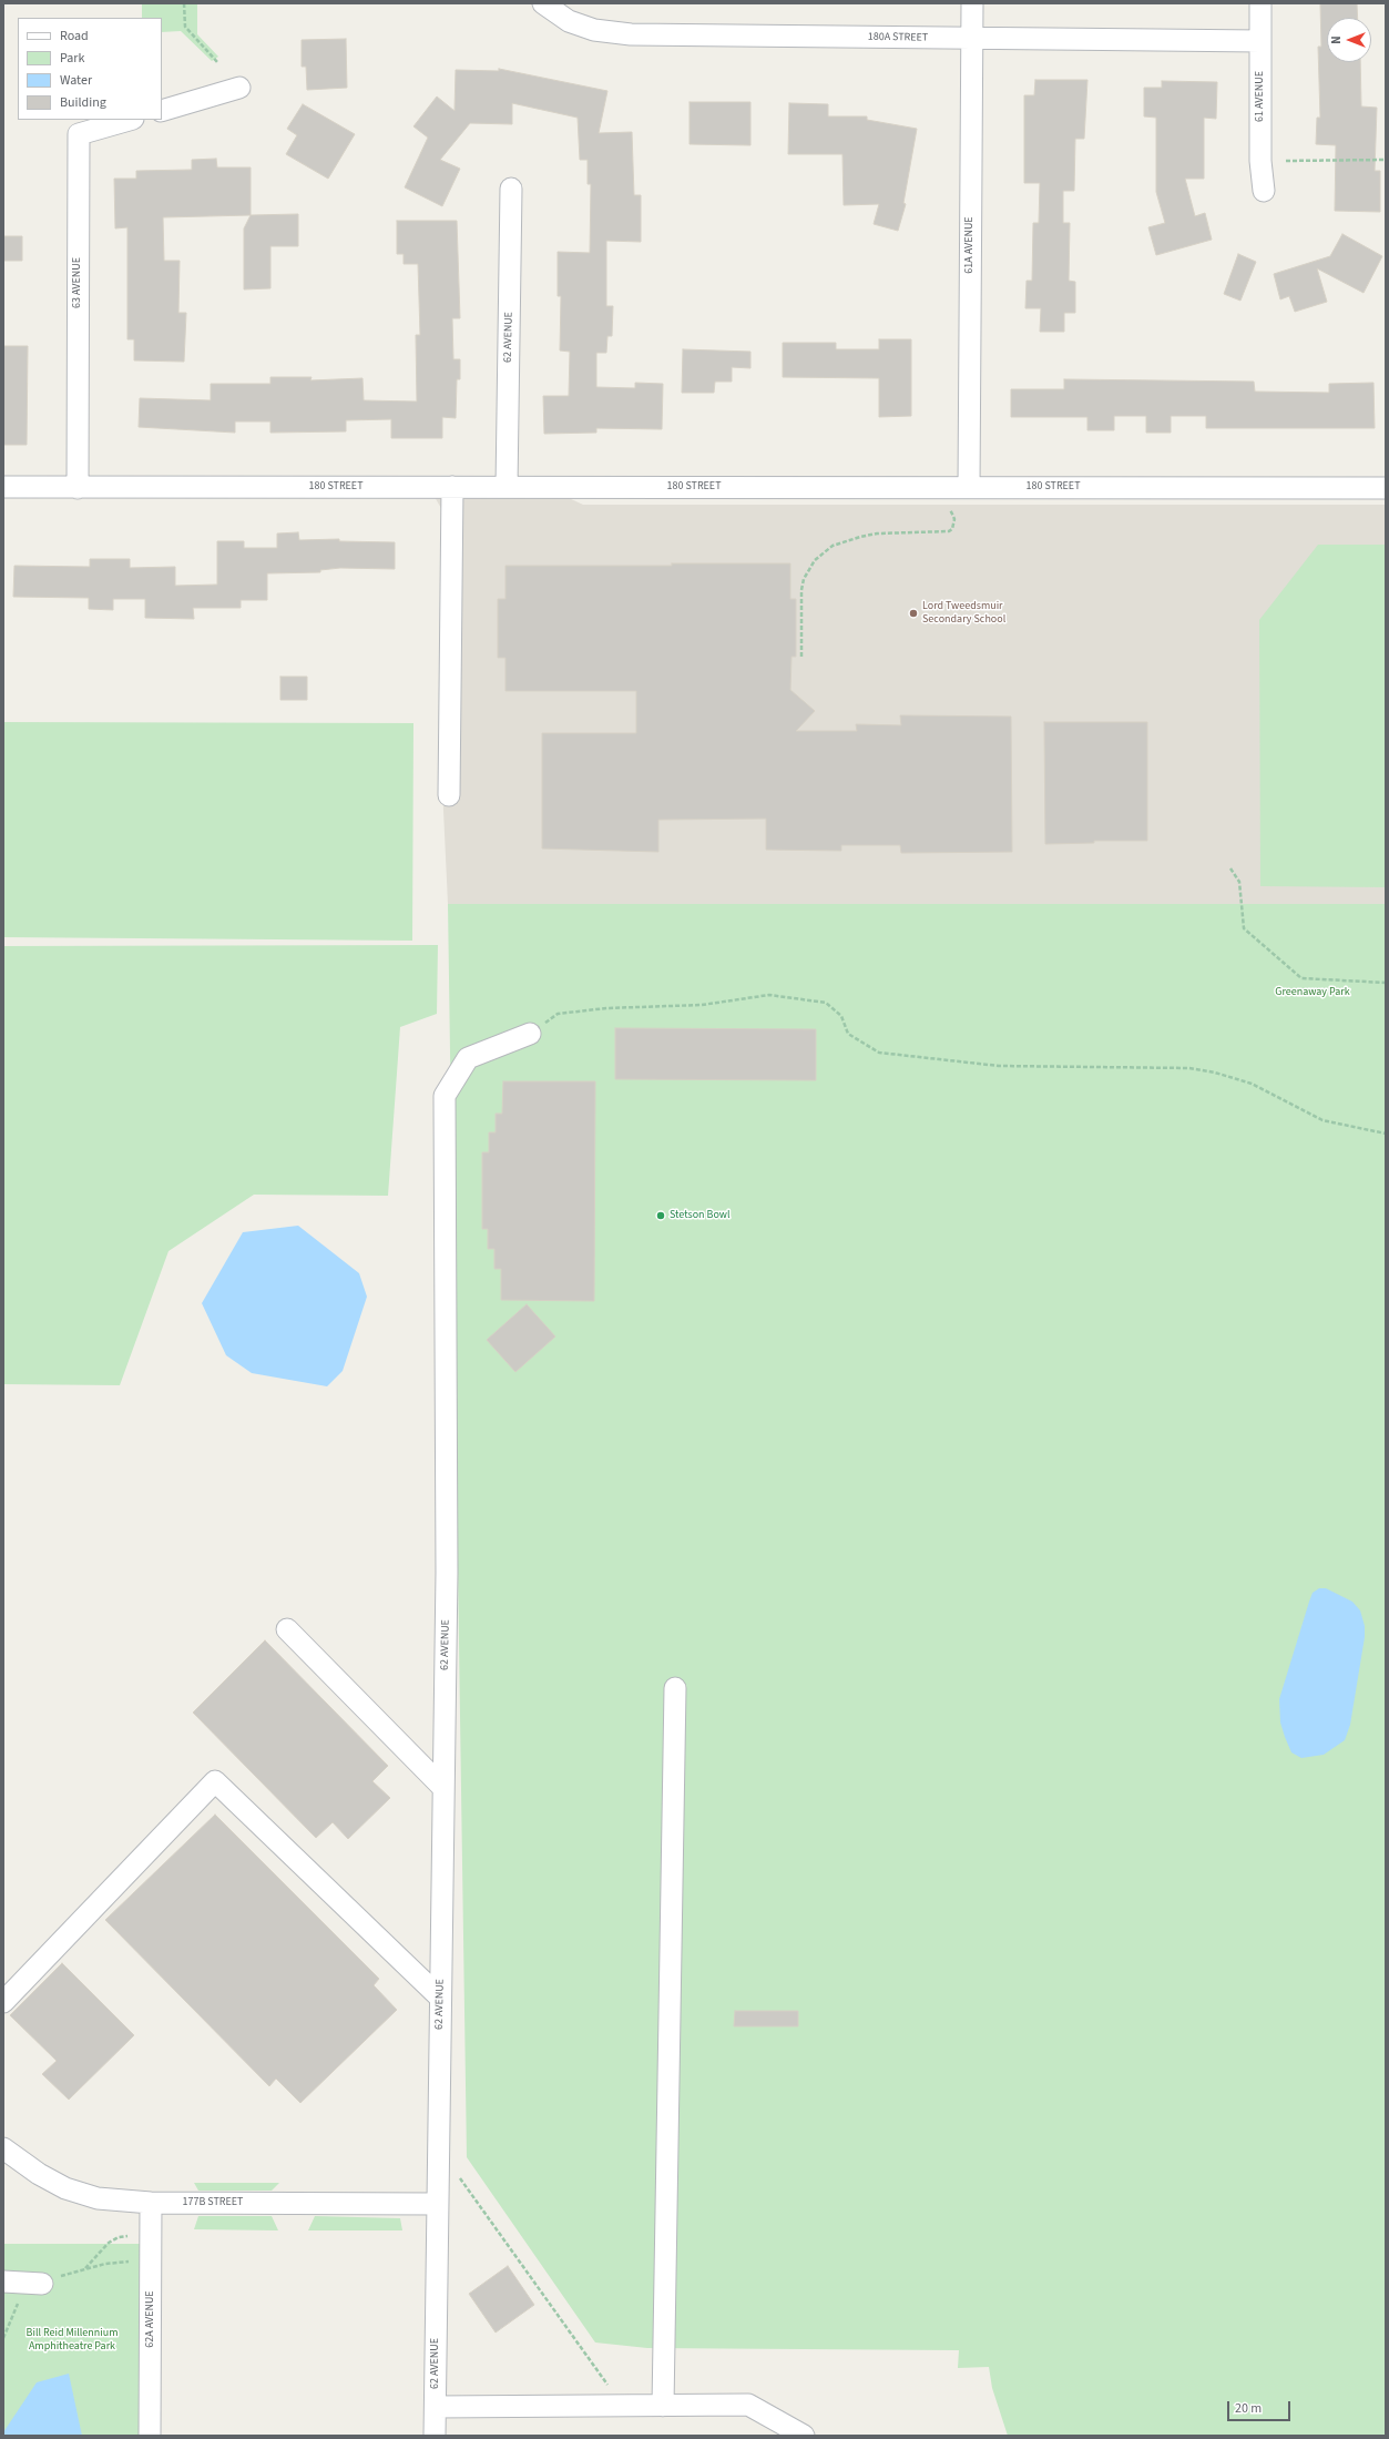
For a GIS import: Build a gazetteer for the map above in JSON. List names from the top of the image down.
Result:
{
  "streets": {
    "street": [
      "180A STREET",
      "61 AVENUE",
      "61A AVENUE",
      "63 AVENUE",
      "62 AVENUE",
      "180 STREET",
      "177B STREET",
      "62A AVENUE"
    ]
  },
  "crossings": [
    ["180A STREET", "61 AVENUE"],
    ["180A STREET", "61A AVENUE"],
    ["61A AVENUE", "180 STREET"],
    ["63 AVENUE", "180 STREET"],
    ["62 AVENUE", "180 STREET"],
    ["62 AVENUE", "177B STREET"],
    ["177B STREET", "62A AVENUE"]
  ],
  "parks": ["Greenaway Park", "Bill Reid Millennium Amphitheatre Park"],
  "places": ["Lord Tweedsmuir Secondary School", "Stetson Bowl"],
  "legend": [
    "Road",
    "Park",
    "Water",
    "Building"
  ],
  "scale_bar": "20 m",
  "north": "left"
}
